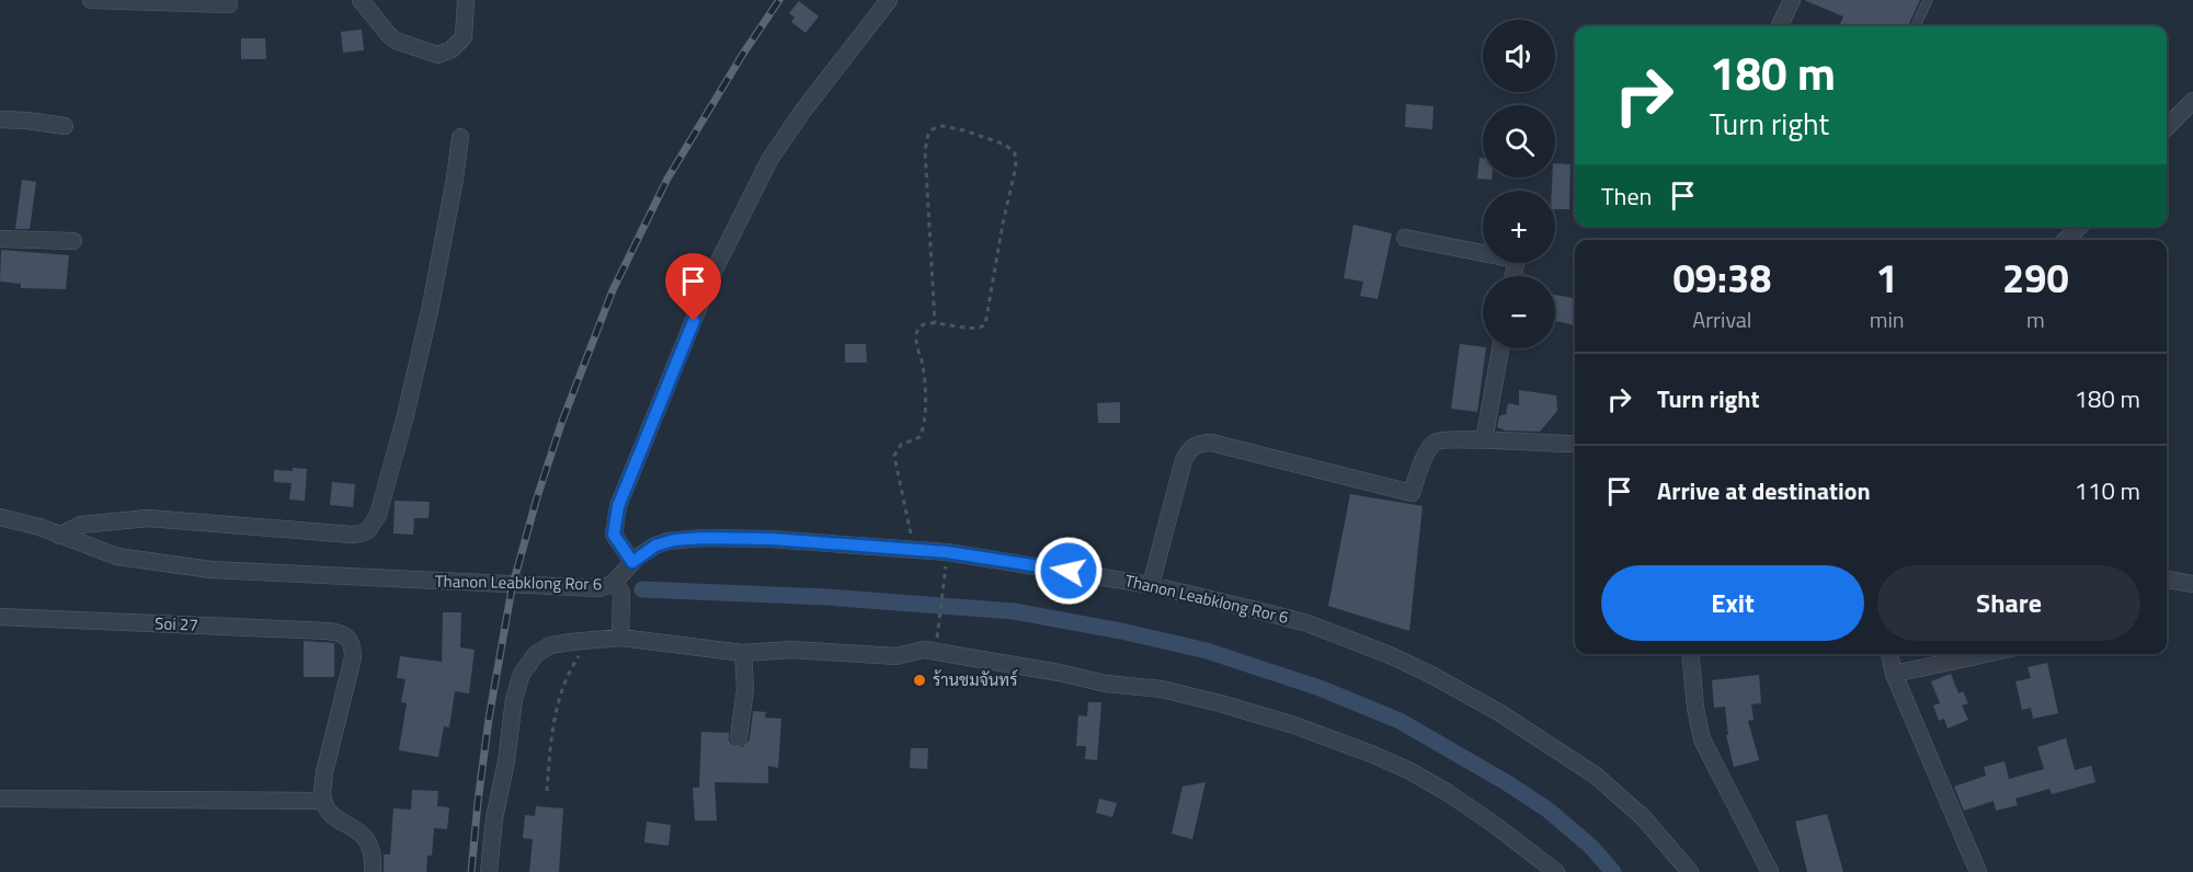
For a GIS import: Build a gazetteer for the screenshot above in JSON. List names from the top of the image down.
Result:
{
  "streets": {
    "street": ["Thanon Leabklong Ror 6", "Soi 27"]
  },
  "places": ["ร้านชมจันทร์"],
  "page": {
    "map_buttons": ["+", "−"],
    "turn": ["180 m", "Turn right"],
    "then": "Then",
    "eta": [
      "09:38",
      "Arrival",
      "1",
      "min",
      "290",
      "m"
    ],
    "list": [
      {
        "name": "Turn right",
        "value": "180 m"
      },
      {
        "name": "Arrive at destination",
        "value": "110 m"
      }
    ],
    "buttons": ["Exit", "Share"]
  }
}
